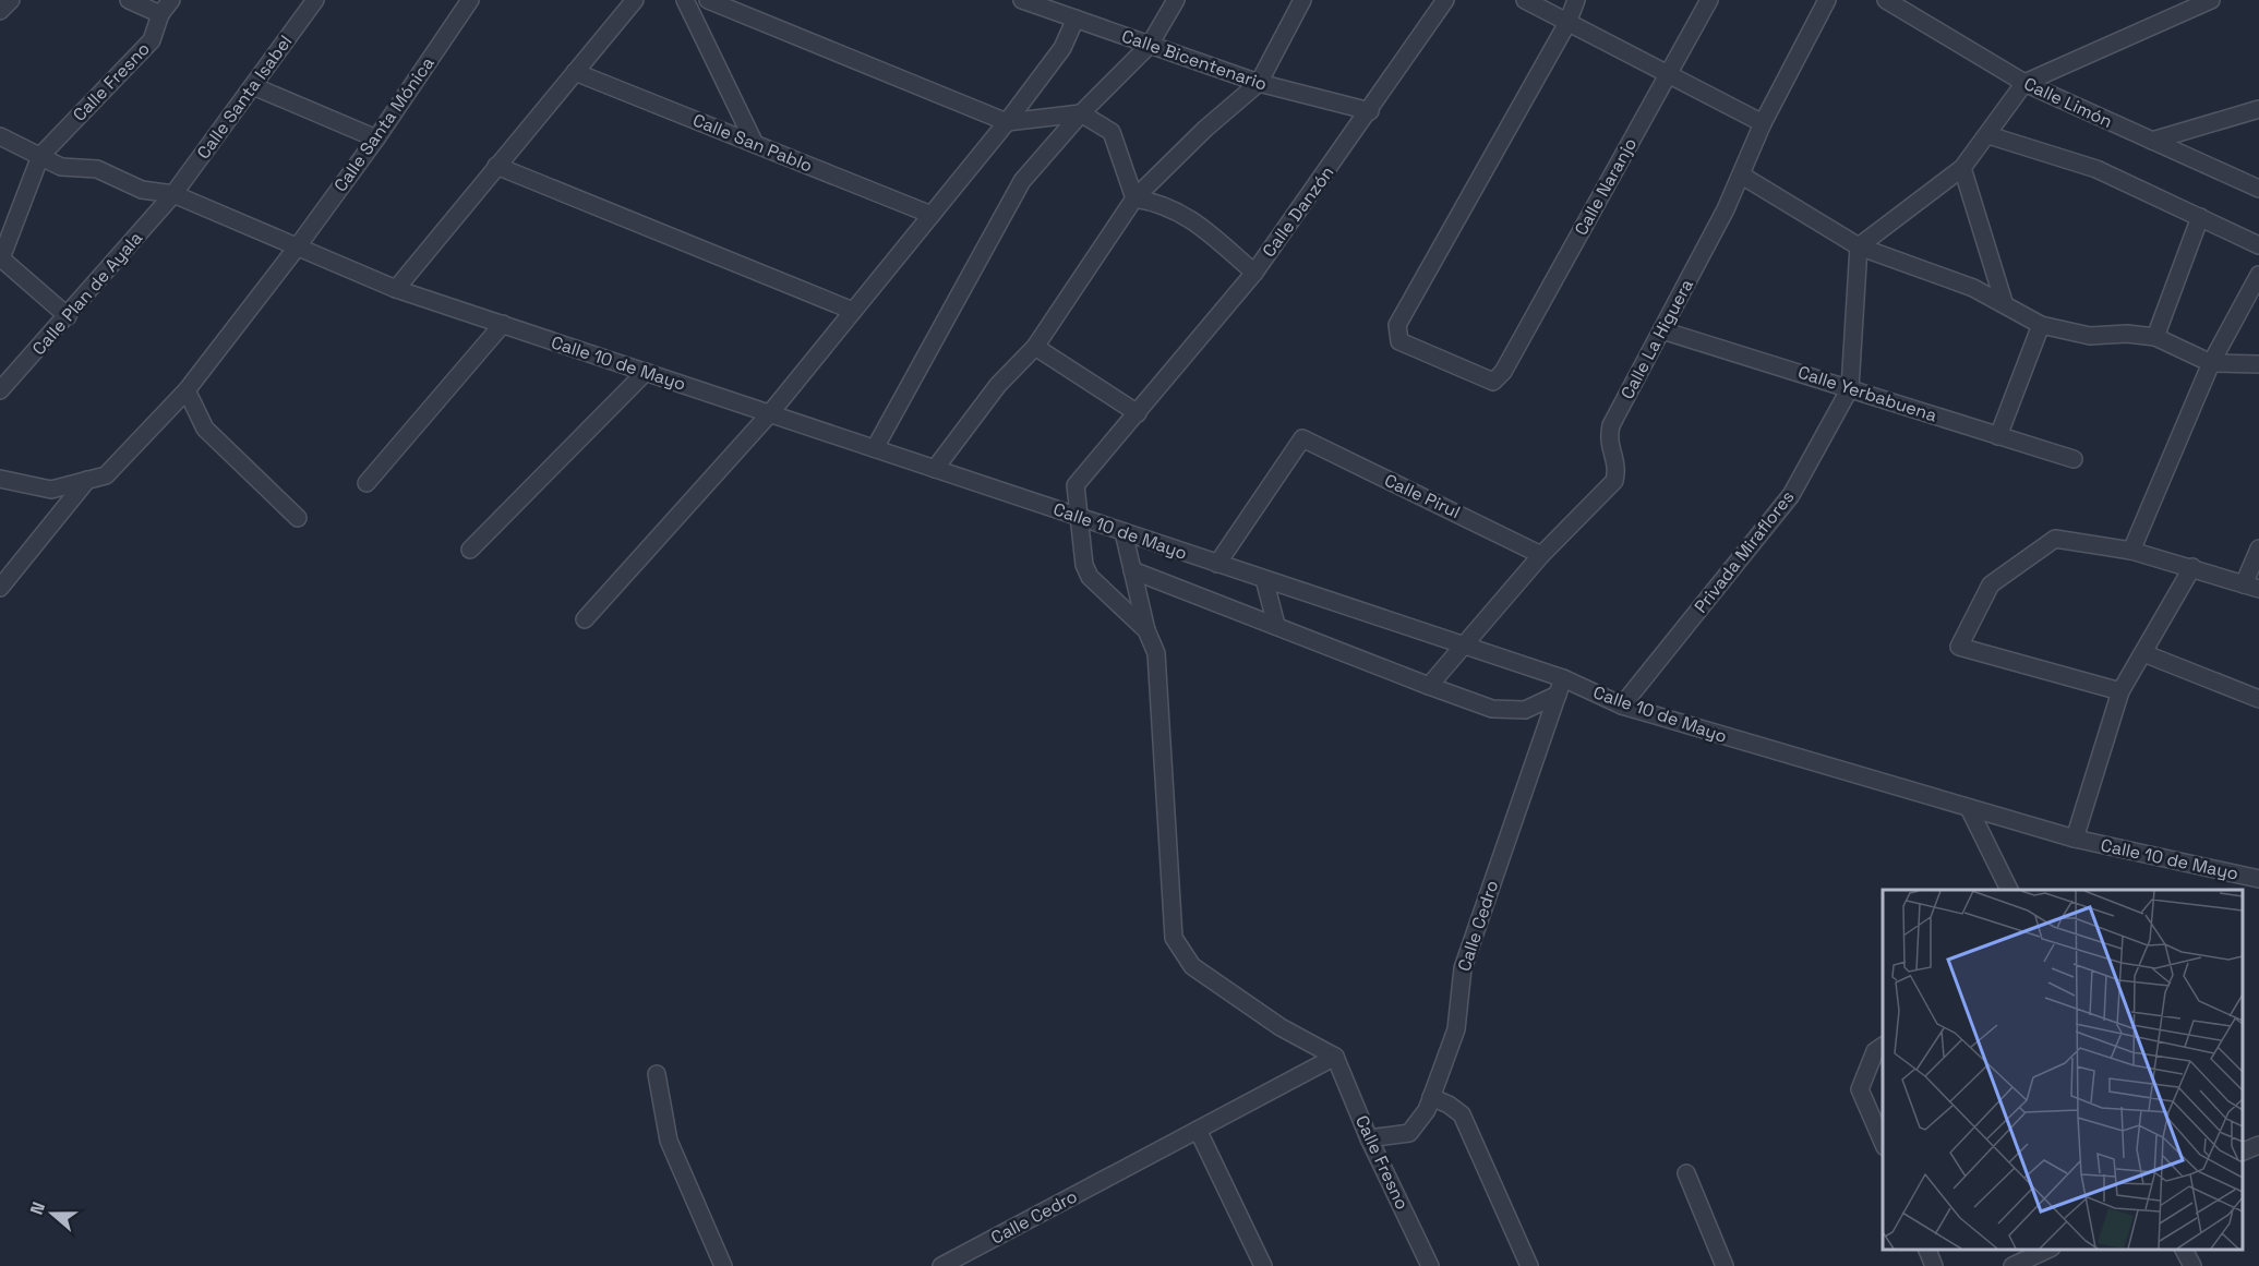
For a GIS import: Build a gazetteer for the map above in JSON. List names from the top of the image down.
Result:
{
  "streets": {
    "street": [
      "Calle Bicentenario",
      "Calle Fresno",
      "Calle Santa Isabel",
      "Calle Limón",
      "Calle Santa Mónica",
      "Calle San Pablo",
      "Calle Naranjo",
      "Calle Danzón",
      "Calle Plan de Ayala",
      "Calle La Higuera",
      "Calle 10 de Mayo",
      "Calle Yerbabuena",
      "Calle Pirul",
      "Privada Miraflores",
      "Calle Cedro"
    ]
  },
  "crossings": [
    ["Calle Bicentenario", "Calle Danzón"],
    ["Calle Fresno", "Calle 10 de Mayo"],
    ["Calle Fresno", "Calle Cedro"],
    ["Calle Santa Isabel", "Calle Plan de Ayala"],
    ["Calle Santa Isabel", "Calle 10 de Mayo"],
    ["Calle Santa Mónica", "Calle 10 de Mayo"],
    ["Calle Danzón", "Calle 10 de Mayo"],
    ["Calle Plan de Ayala", "Calle 10 de Mayo"],
    ["Calle La Higuera", "Calle 10 de Mayo"],
    ["Calle La Higuera", "Calle Yerbabuena"],
    ["Calle La Higuera", "Calle Pirul"],
    ["Calle 10 de Mayo", "Calle Pirul"],
    ["Calle 10 de Mayo", "Privada Miraflores"],
    ["Calle 10 de Mayo", "Calle Cedro"],
    ["Calle Yerbabuena", "Privada Miraflores"]
  ],
  "north": "left"
}
